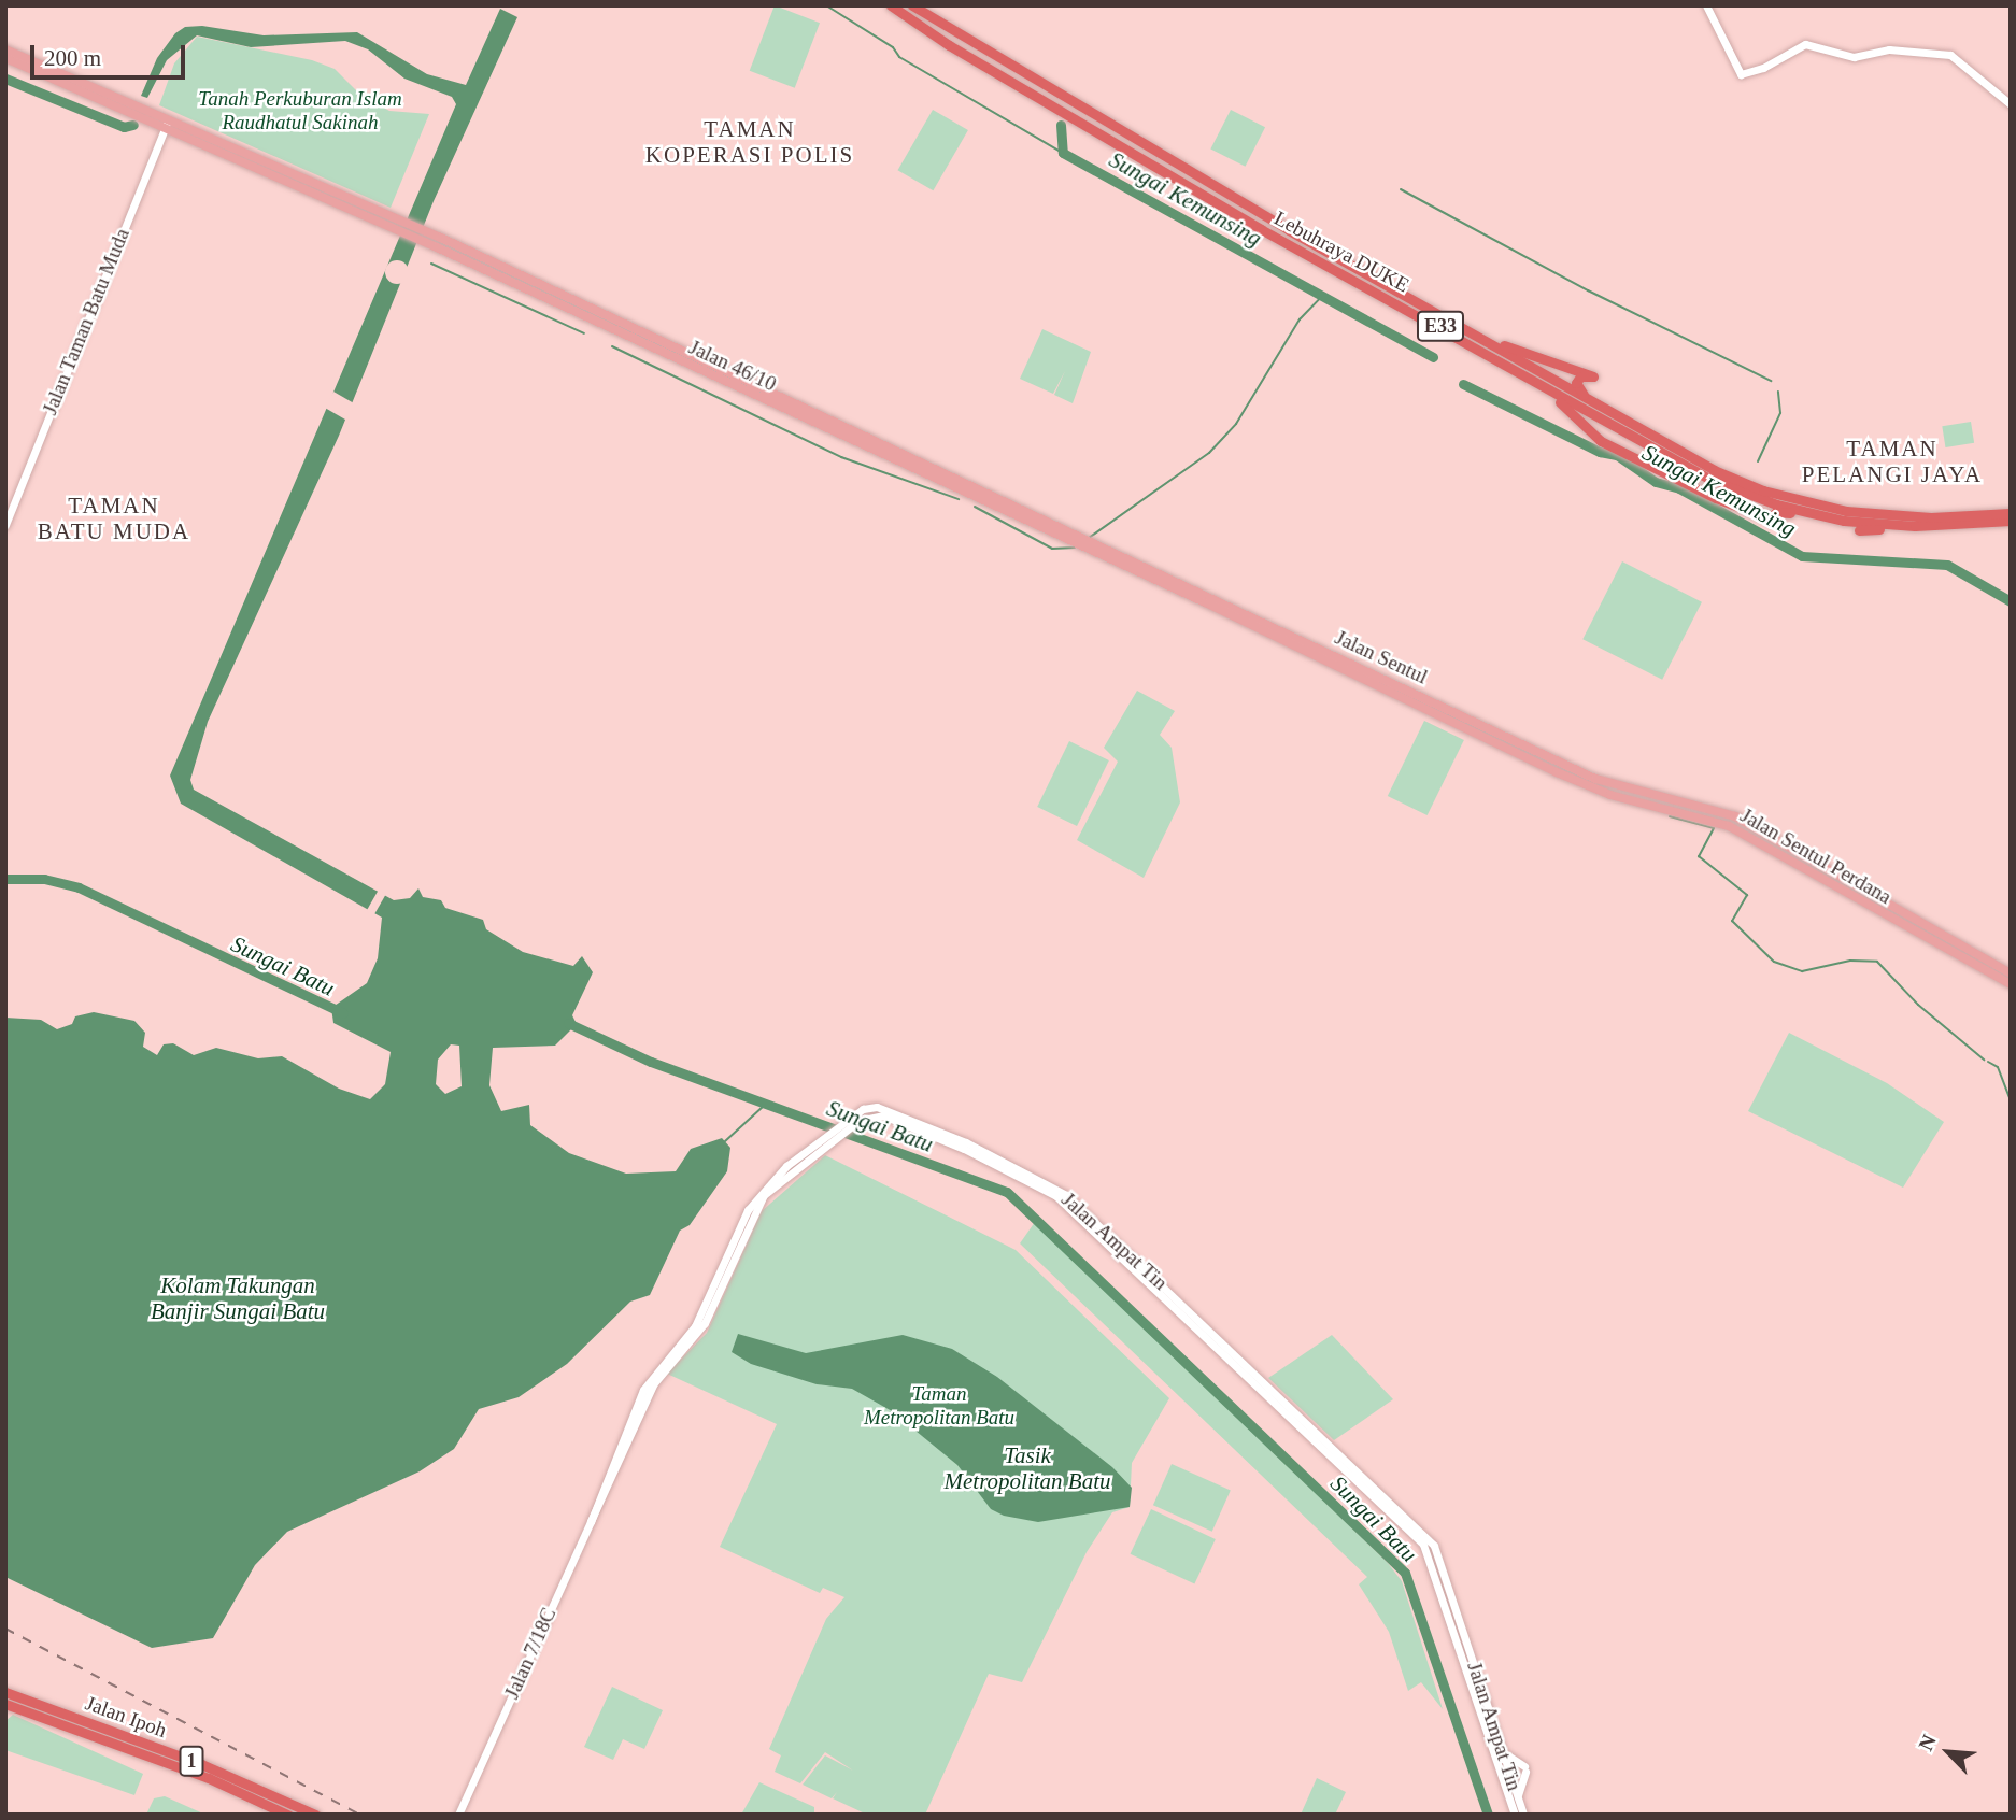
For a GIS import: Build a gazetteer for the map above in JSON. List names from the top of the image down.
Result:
{
  "streets": {
    "highway": [
      "Lebuhraya DUKE",
      "E33",
      "Jalan Ipoh",
      "1"
    ],
    "main road": ["Jalan 46/10", "Jalan Sentul", "Jalan Sentul Perdana"],
    "street": ["Jalan Taman Batu Muda", "Jalan Ampat Tin", "Jalan 7/18C"]
  },
  "crossings": [
    ["Jalan Taman Batu Muda", "Jalan 46/10"],
    ["Jalan 46/10", "Jalan Sentul"],
    ["Jalan Ampat Tin", "Jalan 7/18C"]
  ],
  "districts": ["TAMAN KOPERASI POLIS", "TAMAN PELANGI JAYA", "TAMAN BATU MUDA"],
  "water": [
    "Sungai Kemunsing",
    "Sungai Batu",
    "Kolam Takungan Banjir Sungai Batu",
    "Tasik Metropolitan Batu"
  ],
  "parks": ["Tanah Perkuburan Islam Raudhatul Sakinah", "Taman Metropolitan Batu"],
  "scale_bar": "200 m",
  "north": "top left"
}
